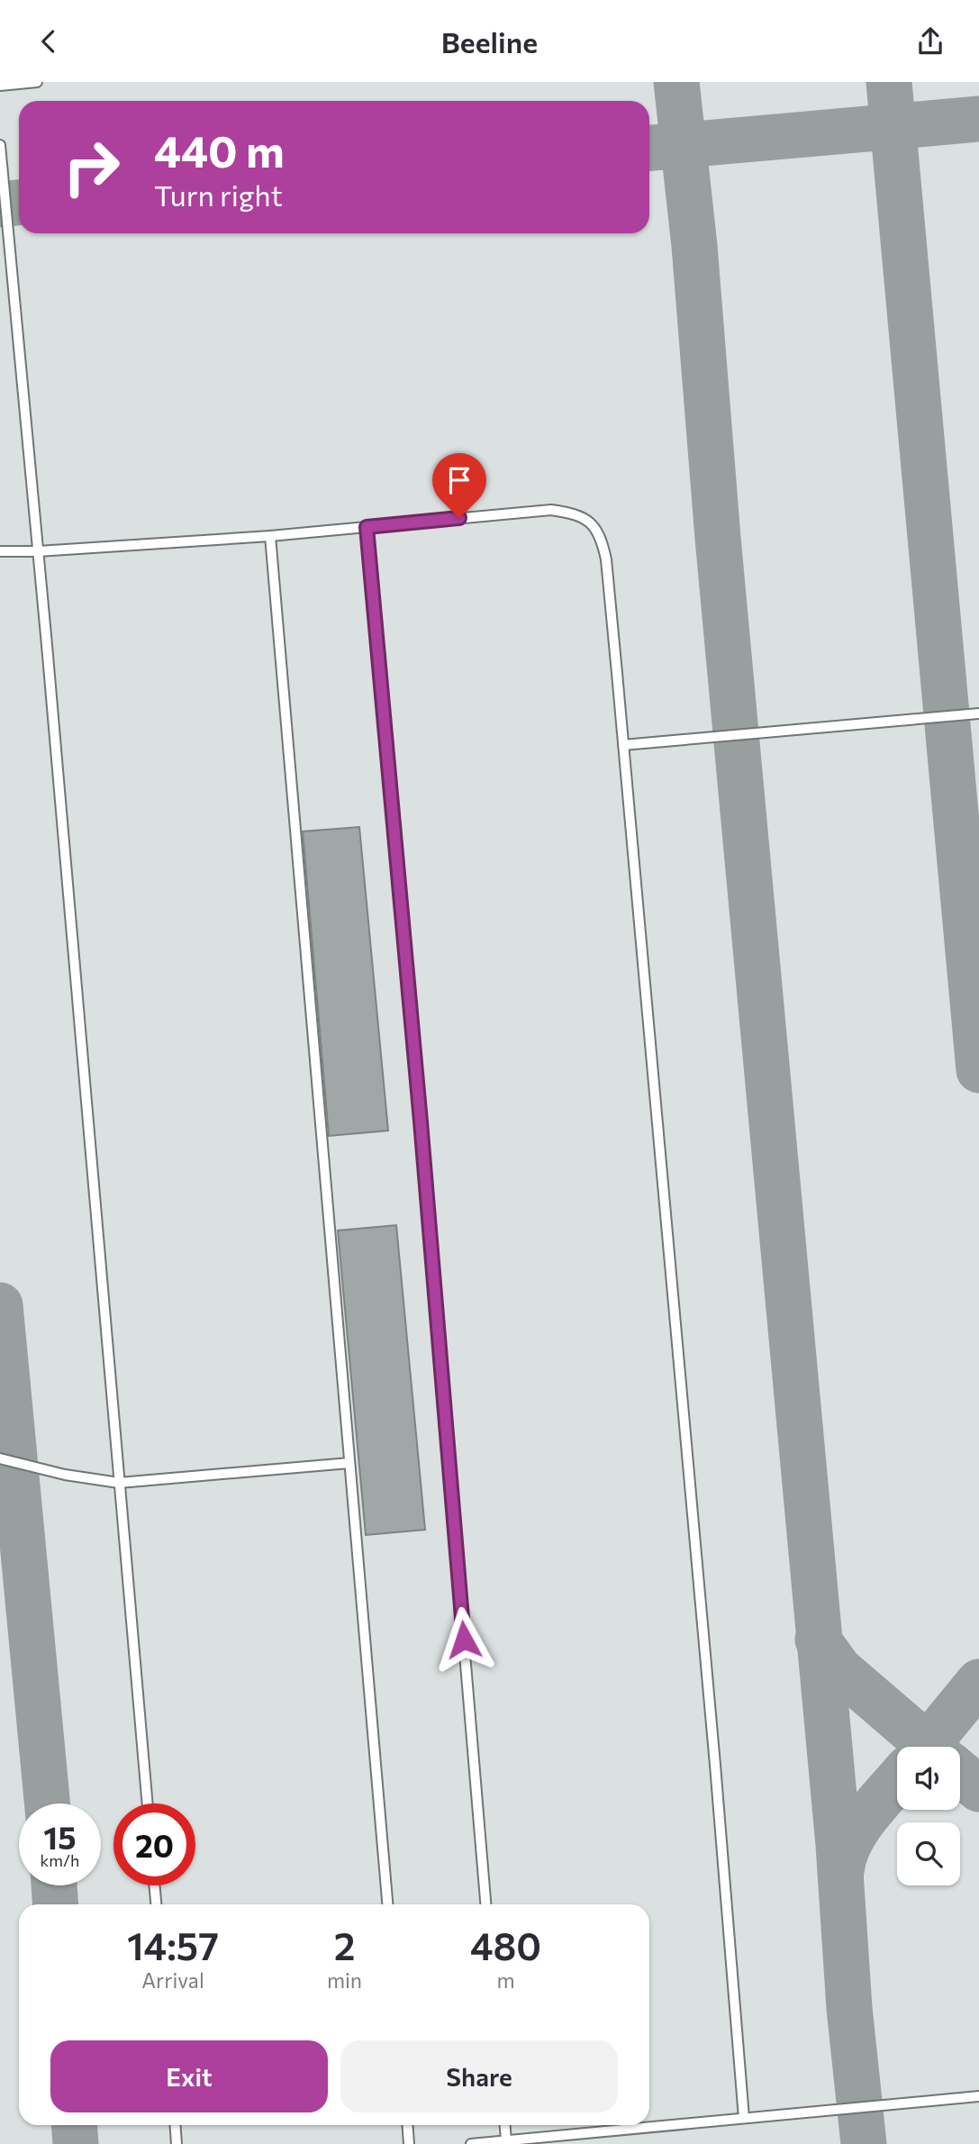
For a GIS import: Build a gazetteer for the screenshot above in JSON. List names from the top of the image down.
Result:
{
  "page": {
    "header": "Beeline",
    "turn": ["440 m", "Turn right"],
    "speed": "15 km/h",
    "limit": "20",
    "eta": [
      "14:57",
      "Arrival",
      "2",
      "min",
      "480",
      "m"
    ],
    "buttons": ["Exit", "Share"]
  }
}
